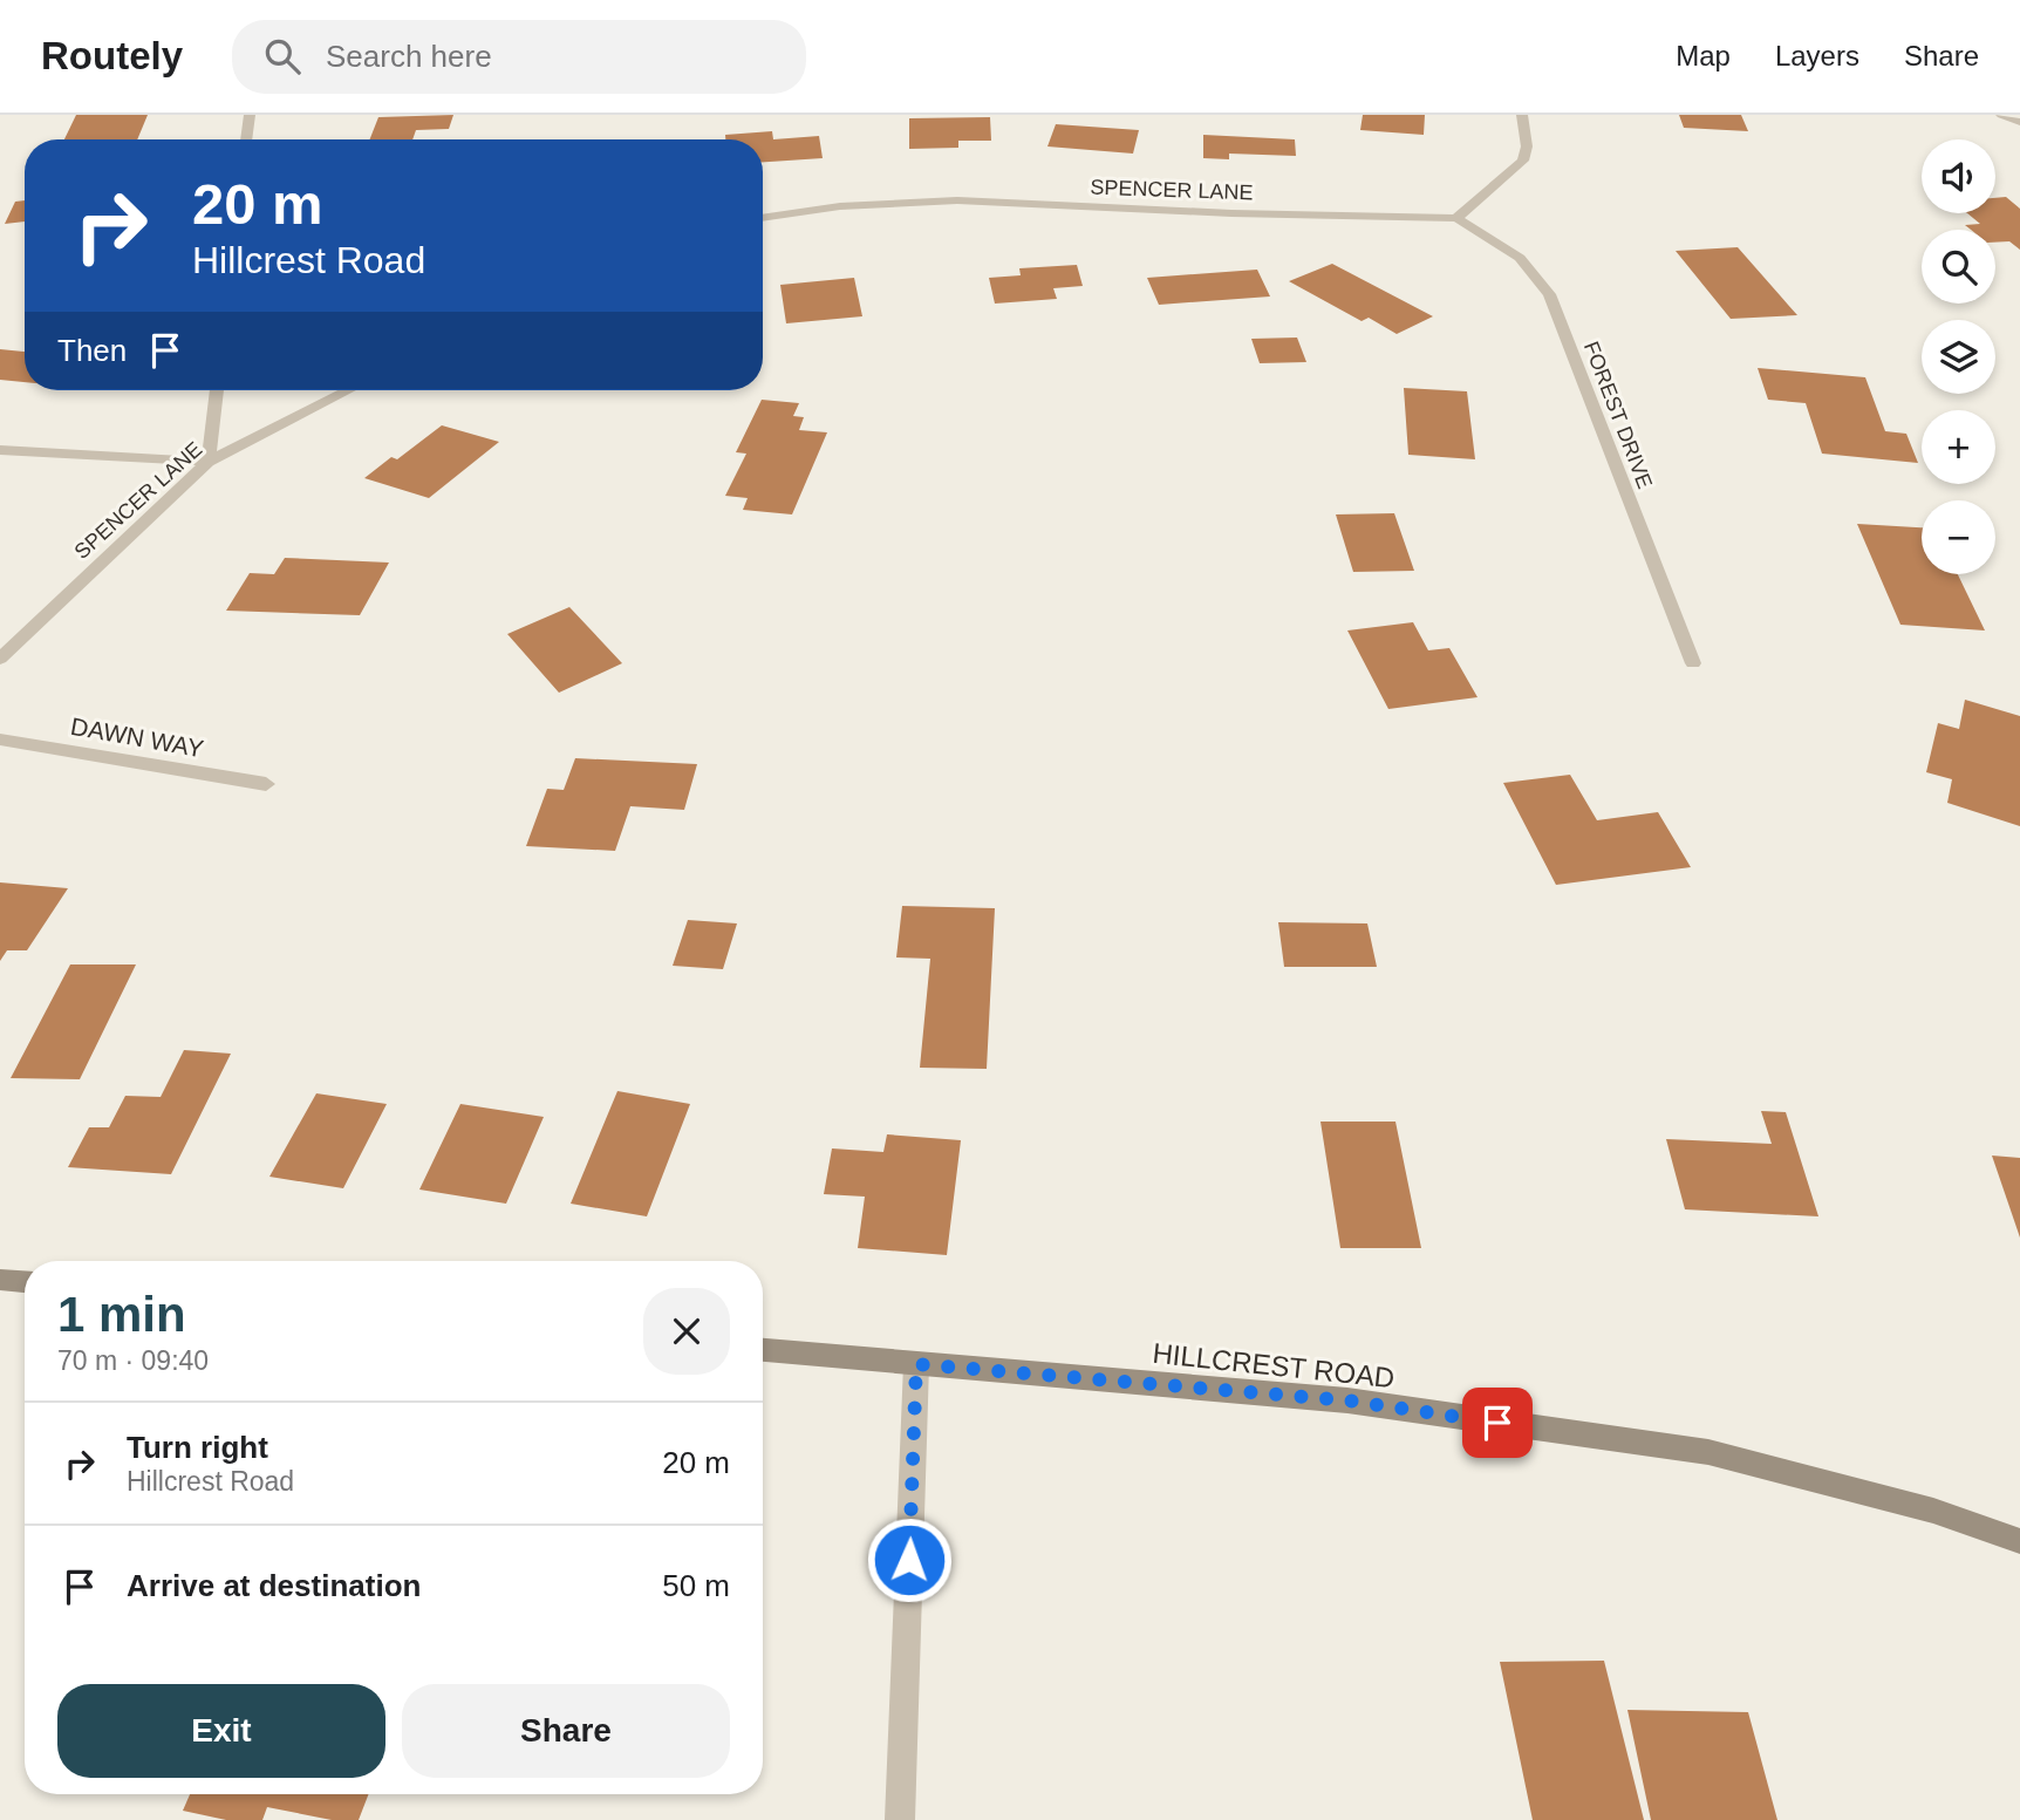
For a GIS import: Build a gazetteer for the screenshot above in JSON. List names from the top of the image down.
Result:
{
  "streets": {
    "main road": ["HILLCREST ROAD"],
    "street": ["SPENCER LANE", "FOREST DRIVE", "DAWN WAY"]
  },
  "crossings": [
    ["SPENCER LANE", "FOREST DRIVE"]
  ],
  "page": {
    "header": "Routely",
    "search": "Search here",
    "nav": ["Map", "Layers", "Share"],
    "map_buttons": ["+", "−"],
    "turn": ["20 m", "Hillcrest Road"],
    "then": "Then",
    "heading": ["1 min", "70 m · 09:40"],
    "list": [
      {
        "name": "Turn right",
        "note": "Hillcrest Road",
        "value": "20 m"
      },
      {
        "name": "Arrive at destination",
        "value": "50 m"
      }
    ],
    "buttons": ["Exit", "Share"]
  }
}
